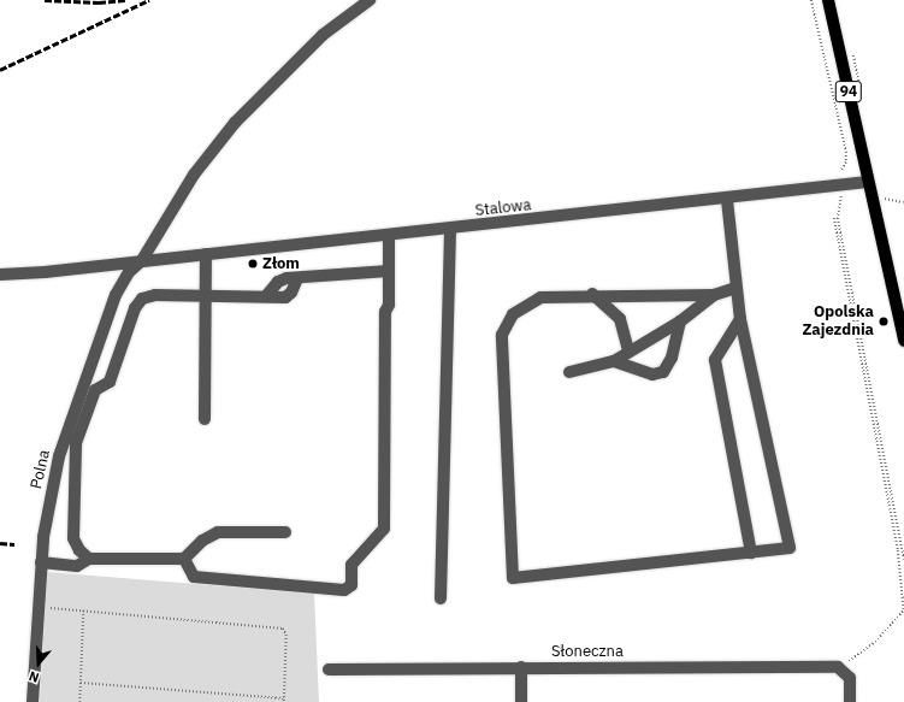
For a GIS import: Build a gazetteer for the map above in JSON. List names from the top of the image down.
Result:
{
  "streets": {
    "main road": ["94"],
    "street": ["Stalowa", "Polna", "Słoneczna"]
  },
  "crossings": [
    ["94", "Stalowa"],
    ["Stalowa", "Polna"]
  ],
  "places": ["Złom", "Opolska Zajezdnia"],
  "north": "bottom"
}
